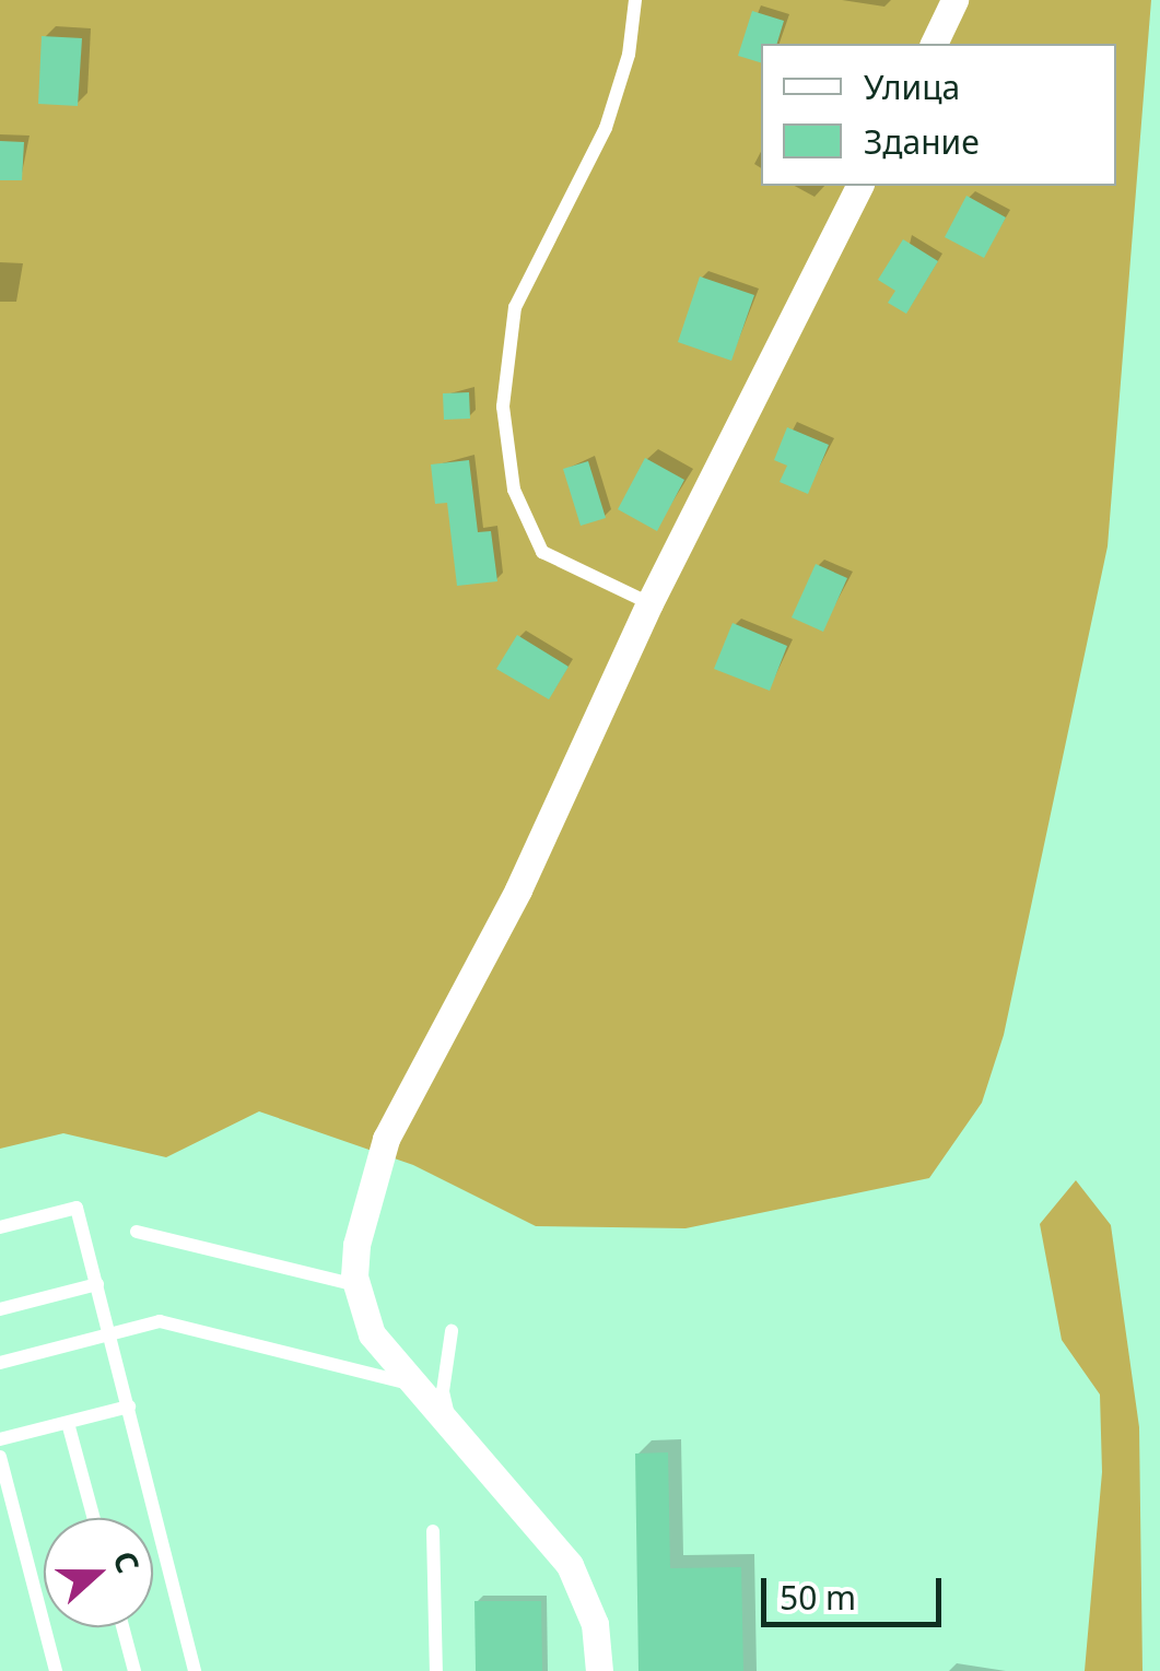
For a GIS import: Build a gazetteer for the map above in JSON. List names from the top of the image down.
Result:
{
  "legend": ["Улица", "Здание"],
  "scale_bar": "50 m",
  "north": "right"
}
